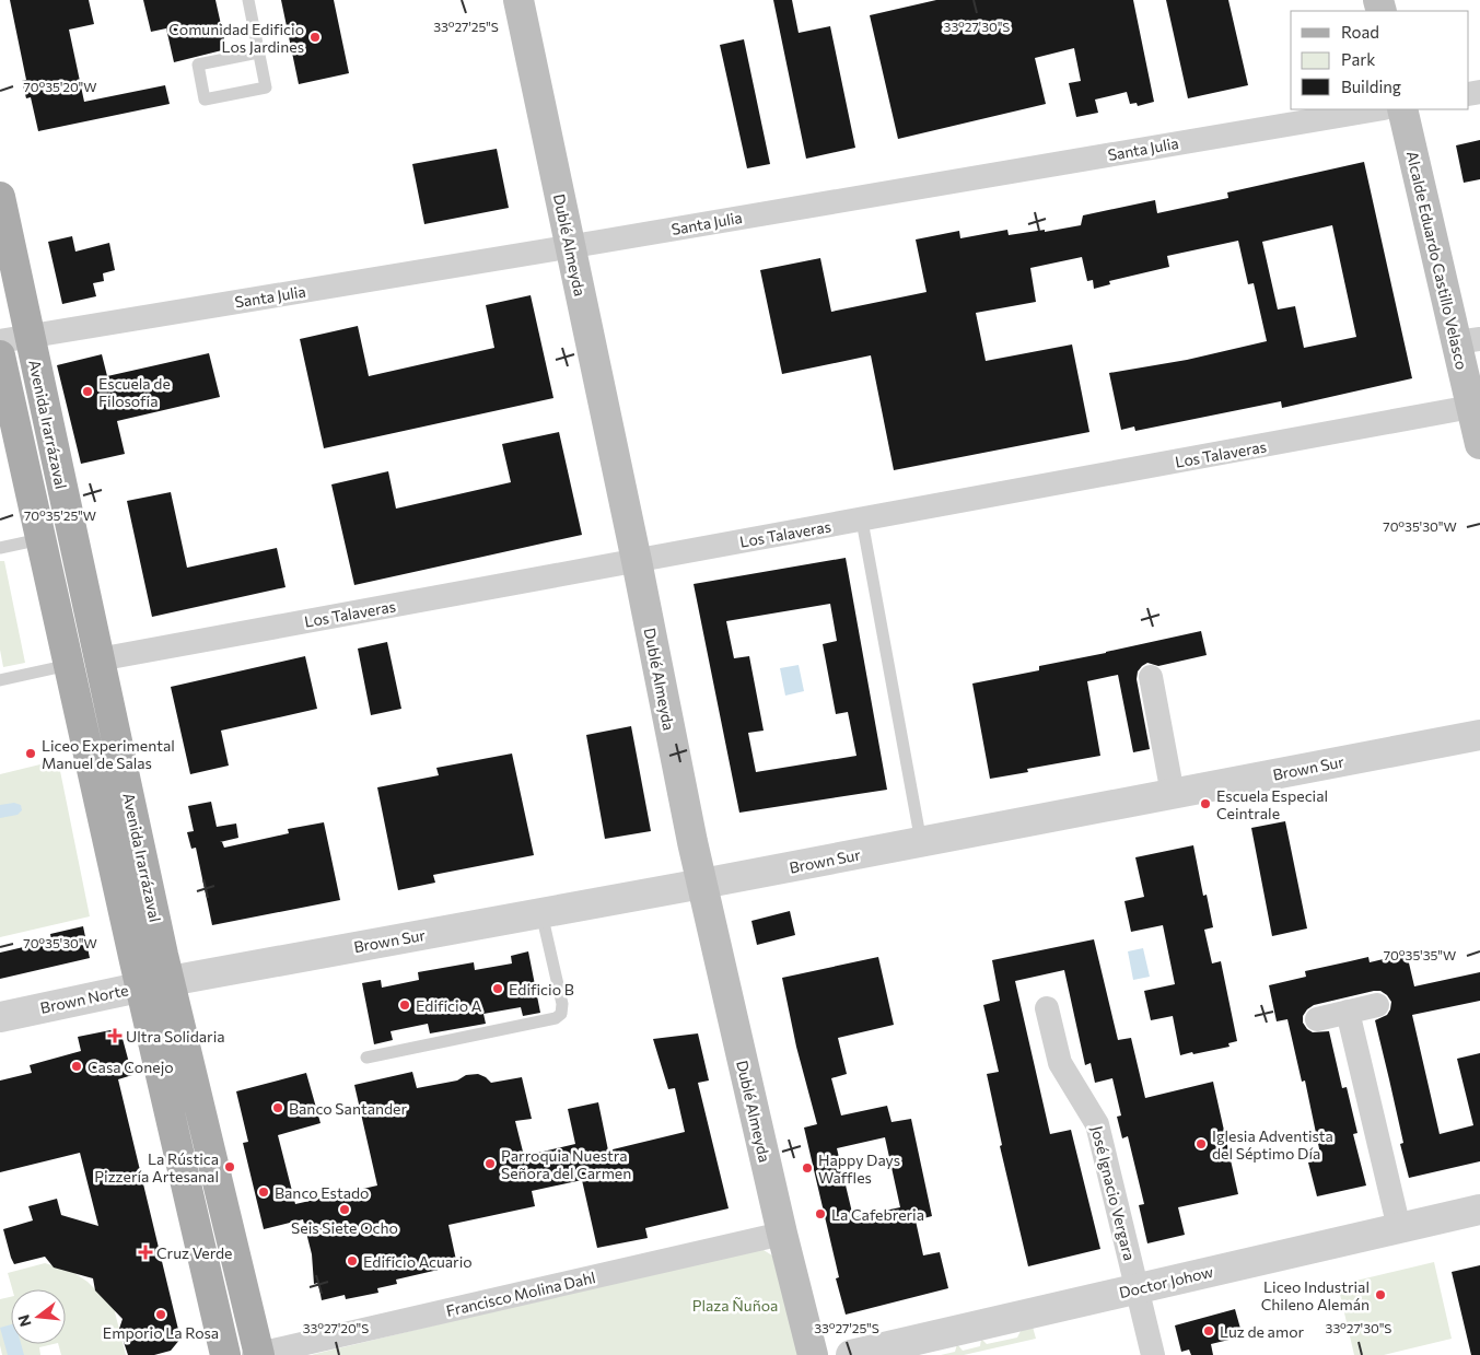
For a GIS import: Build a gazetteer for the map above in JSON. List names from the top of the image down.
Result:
{
  "streets": {
    "main road": ["Dublé Almeyda", "Alcalde Eduardo Castillo Velasco", "Avenida Irarrázaval"],
    "street": [
      "Santa Julia",
      "Los Talaveras",
      "Brown Sur",
      "Brown Norte",
      "José Ignacio Vergara",
      "Doctor Johow",
      "Francisco Molina Dahl"
    ]
  },
  "crossings": [
    ["Santa Julia", "Dublé Almeyda"],
    ["Santa Julia", "Avenida Irarrázaval"],
    ["Dublé Almeyda", "Los Talaveras"],
    ["Dublé Almeyda", "Brown Sur"],
    ["Dublé Almeyda", "Francisco Molina Dahl"],
    ["Alcalde Eduardo Castillo Velasco", "Los Talaveras"],
    ["Avenida Irarrázaval", "Los Talaveras"],
    ["Avenida Irarrázaval", "Brown Sur"],
    ["Avenida Irarrázaval", "Brown Norte"],
    ["Avenida Irarrázaval", "Francisco Molina Dahl"],
    ["Brown Sur", "Brown Norte"],
    ["José Ignacio Vergara", "Doctor Johow"]
  ],
  "parks": ["Plaza Ñuñoa"],
  "places": {
    "other": [
      "Comunidad Edificio Los Jardines",
      "Escuela de Filosofia",
      "Liceo Experimental Manuel de Salas",
      "Escuela Especial Ceintrale",
      "Edificio B",
      "Edificio A",
      "Casa Conejo",
      "Banco Santander",
      "Iglesia Adventista del Séptimo Día",
      "Parroquia Nuestra Señora del Carmen",
      "La Rústica Pizzería Artesanal",
      "Happy Days Waffles",
      "Banco Estado",
      "Seis Siete Ocho",
      "La Cafebreria",
      "Edificio Acuario",
      "Liceo Industrial Chileno Alemán",
      "Emporio La Rosa",
      "Luz de amor"
    ],
    "health": ["Ultra Solidaria", "Cruz Verde"]
  },
  "legend": ["Road", "Park", "Building"],
  "north": "left",
  "coordinates": [
    "33°27'25\"S",
    "33°27'30\"S",
    "70°35'20\"W",
    "70°35'25\"W",
    "70°35'30\"W",
    "70°35'35\"W",
    "33°27'20\"S"
  ]
}
